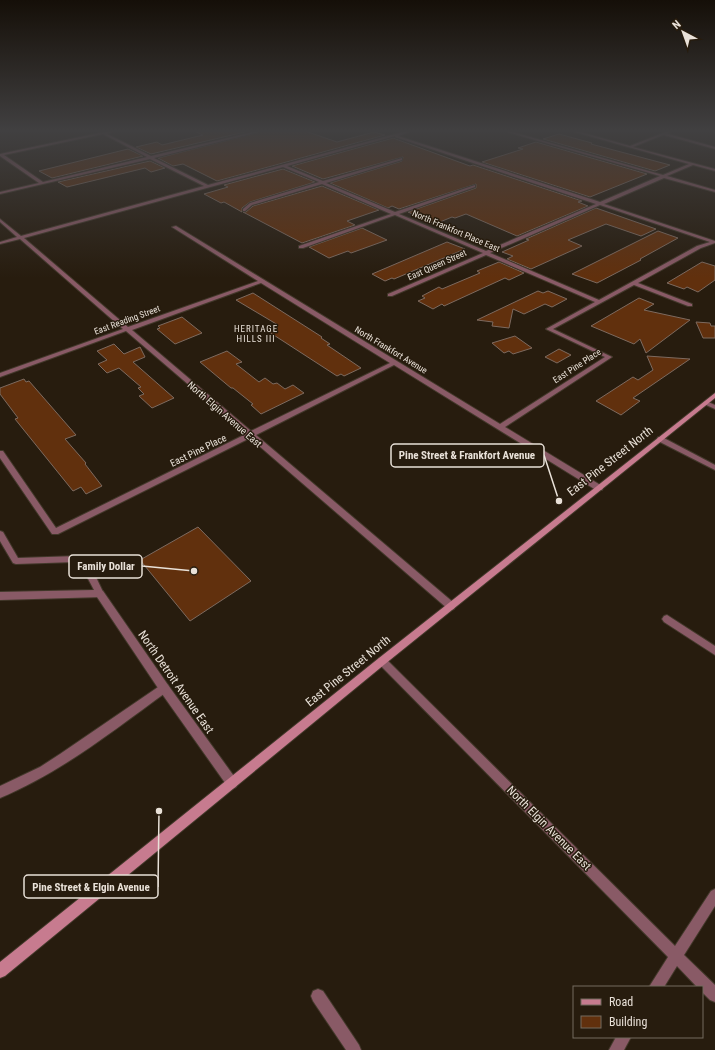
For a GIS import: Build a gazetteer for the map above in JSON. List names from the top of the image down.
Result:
{
  "streets": {
    "main road": ["East Pine Street North"],
    "street": [
      "North Frankfort Place East",
      "East Queen Street",
      "East Reading Street",
      "North Frankfort Avenue",
      "East Pine Place",
      "North Elgin Avenue East",
      "North Detroit Avenue East"
    ]
  },
  "crossings": [
    ["North Frankfort Place East", "East Queen Street"],
    ["North Frankfort Place East", "East Pine Place"],
    ["East Reading Street", "North Frankfort Avenue"],
    ["East Reading Street", "North Elgin Avenue East"],
    ["North Frankfort Avenue", "East Pine Place"],
    ["North Frankfort Avenue", "East Pine Street North"],
    ["East Pine Place", "North Elgin Avenue East"],
    ["North Elgin Avenue East", "East Pine Street North"],
    ["East Pine Street North", "North Detroit Avenue East"]
  ],
  "districts": ["HERITAGE HILLS III"],
  "places": ["Pine Street & Frankfort Avenue", "Family Dollar", "Pine Street & Elgin Avenue"],
  "legend": ["Road", "Building"],
  "north": "top left"
}
